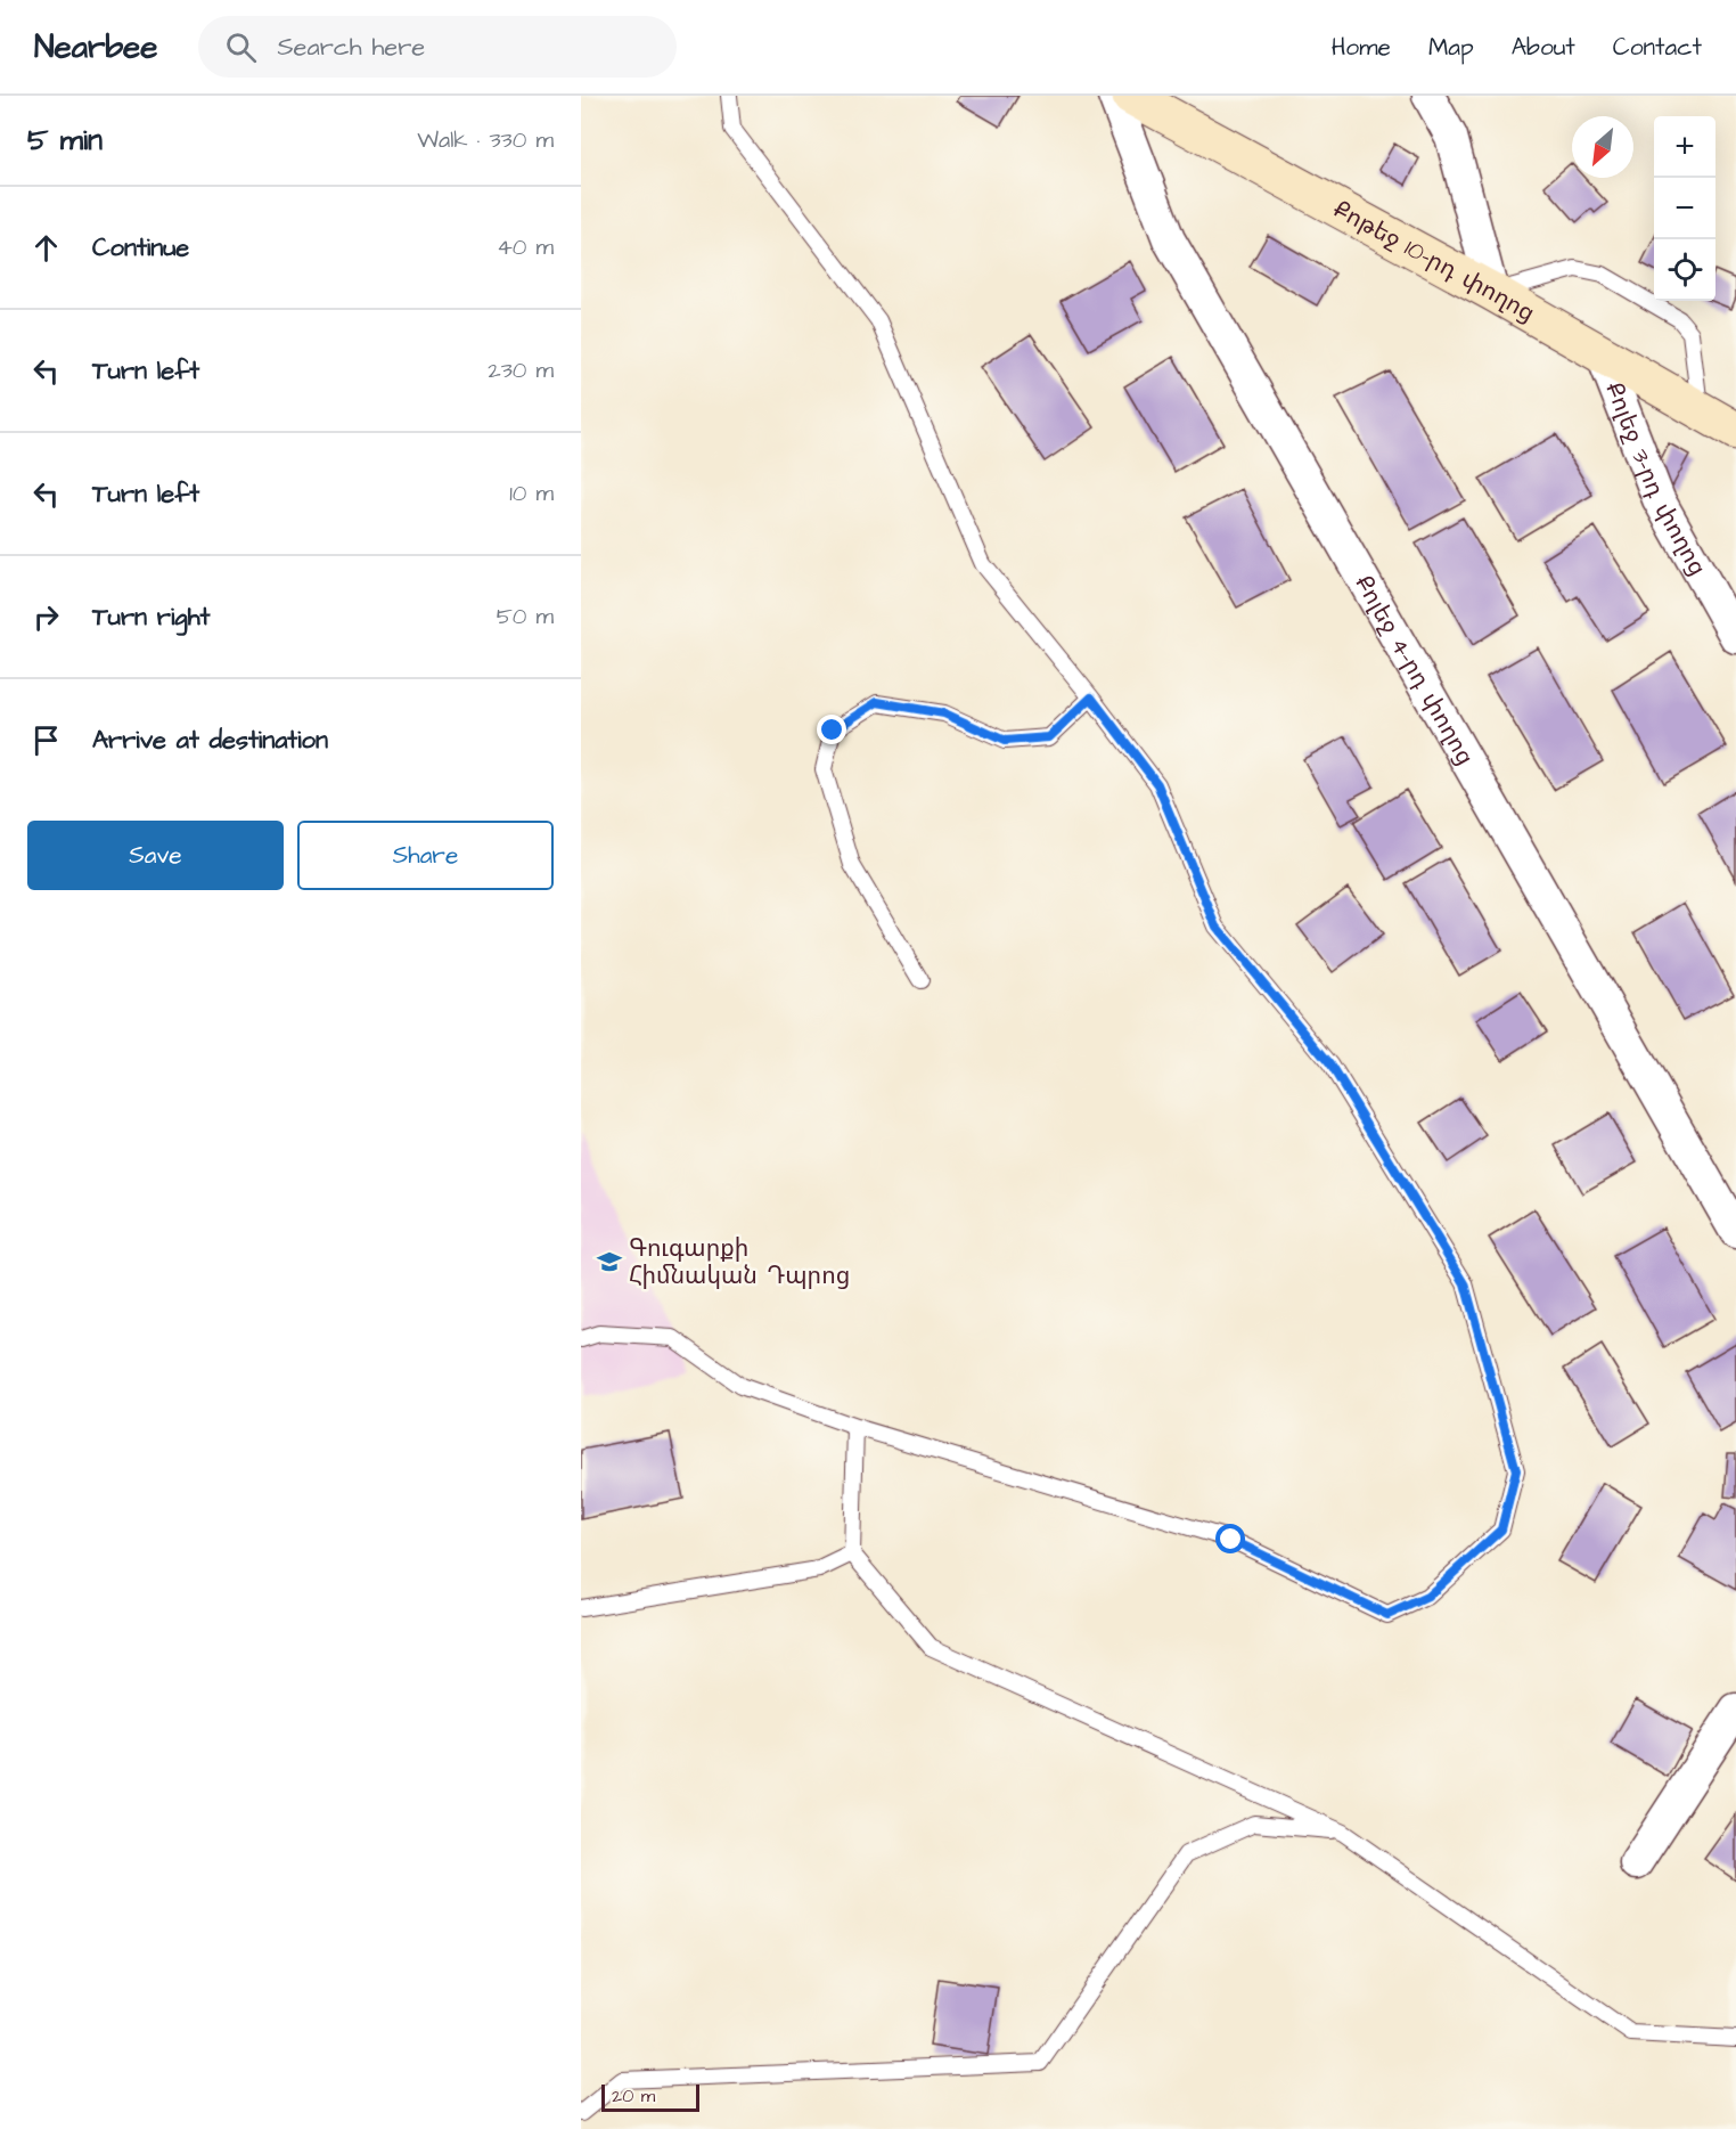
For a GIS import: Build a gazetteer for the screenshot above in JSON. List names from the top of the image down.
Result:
{
  "streets": {
    "street": ["Քոթեջ 10-րդ փողոց", "Քոլեջ 3-րդ փողոց", "Քոլեջ 4-րդ փողոց"]
  },
  "crossings": [
    ["Քոթեջ 10-րդ փողոց", "Քոլեջ 3-րդ փողոց"]
  ],
  "places": {
    "school or university": ["Գուգարքի Հիմնական Դպրոց"]
  },
  "scale_bar": "20 m",
  "north": "bottom left",
  "page": {
    "header": "Nearbee",
    "search": "Search here",
    "nav": [
      "Home",
      "Map",
      "About",
      "Contact"
    ],
    "heading": ["5 min", "Walk · 330 m"],
    "map_buttons": ["+", "−"],
    "list": [
      ["Continue", "40 m"],
      ["Turn left", "230 m"],
      ["Turn left", "10 m"],
      ["Turn right", "50 m"],
      "Arrive at destination"
    ],
    "buttons": ["Save", "Share"],
    "scale": "20 m"
  }
}
